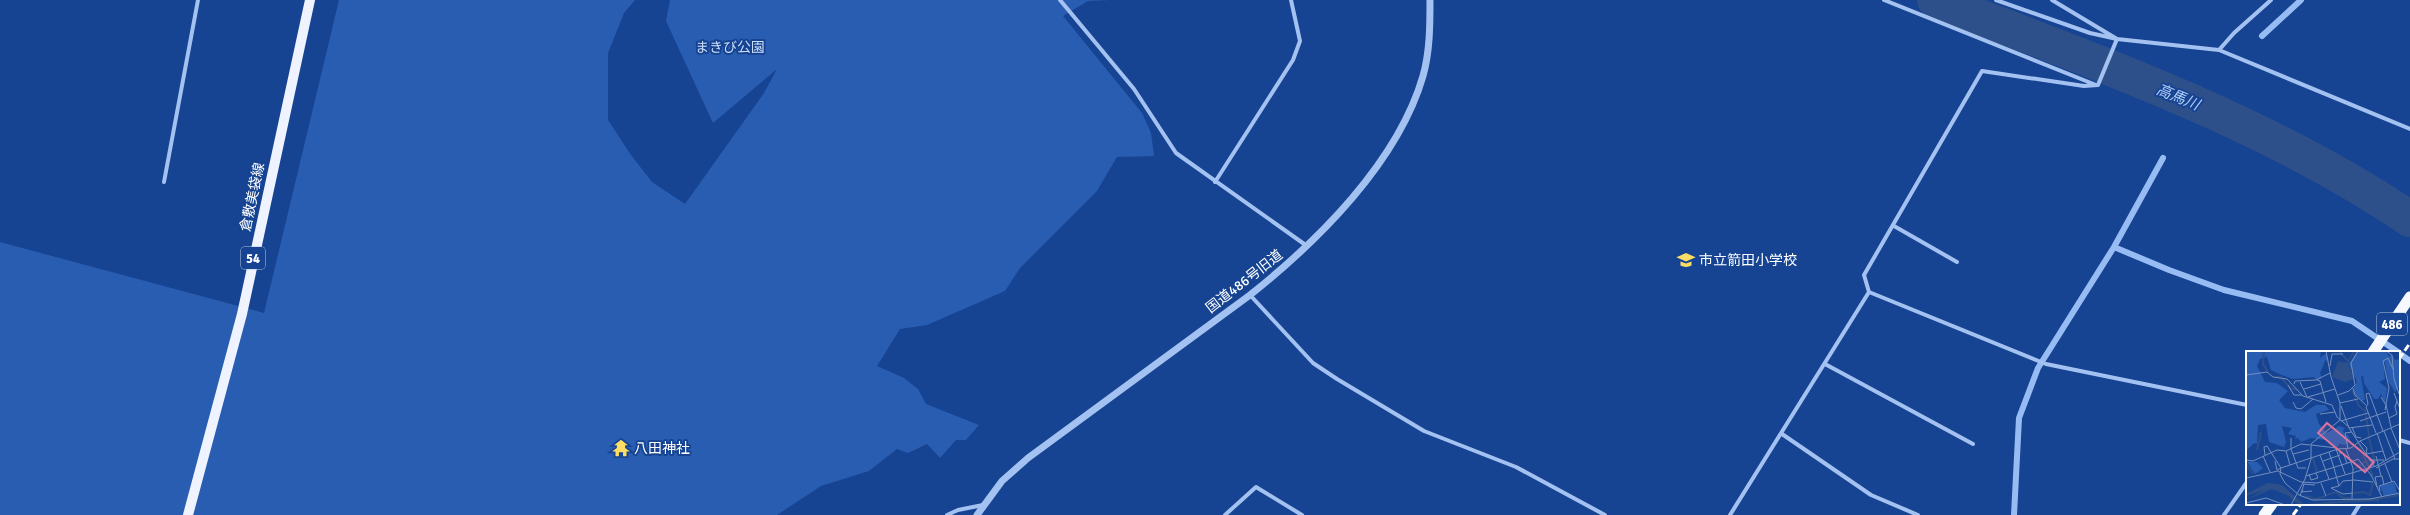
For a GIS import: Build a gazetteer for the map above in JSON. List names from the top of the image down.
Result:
{
  "streets": {
    "highway": ["486"],
    "main road": ["倉敷美袋線", "54"],
    "street": ["国道486号旧道"]
  },
  "water": ["高馬川"],
  "parks": ["まきび公園"],
  "places": {
    "school or university": ["市立箭田小学校"],
    "temple": ["八田神社"]
  }
}
